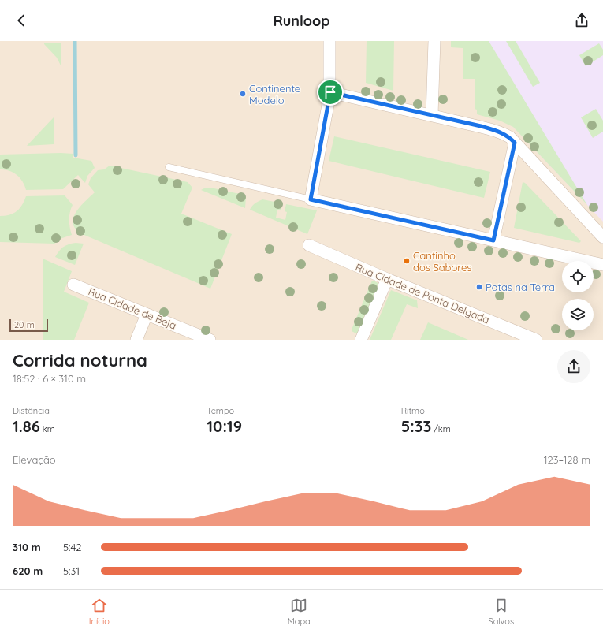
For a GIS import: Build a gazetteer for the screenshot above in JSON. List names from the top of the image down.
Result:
{
  "streets": {
    "street": ["Rua Cidade de Ponta Delgada", "Rua Cidade de Beja"]
  },
  "places": ["Continente Modelo", "Cantinho dos Sabores", "Patas na Terra"],
  "scale_bar": "20 m",
  "page": {
    "header": "Runloop",
    "scale": "20 m",
    "heading": ["Corrida noturna", "18:52 · 6 × 310 m"],
    "stats": [
      ["Distância", "1.86 km"],
      ["Tempo", "10:19"],
      ["Ritmo", "5:33 /km"]
    ],
    "chart": ["Elevação", "123–128 m"],
    "list": [
      {
        "name": "310 m",
        "note": "5:42"
      },
      {
        "name": "620 m",
        "note": "5:31"
      }
    ],
    "tabs": ["Início", "Mapa", "Salvos"]
  }
}
